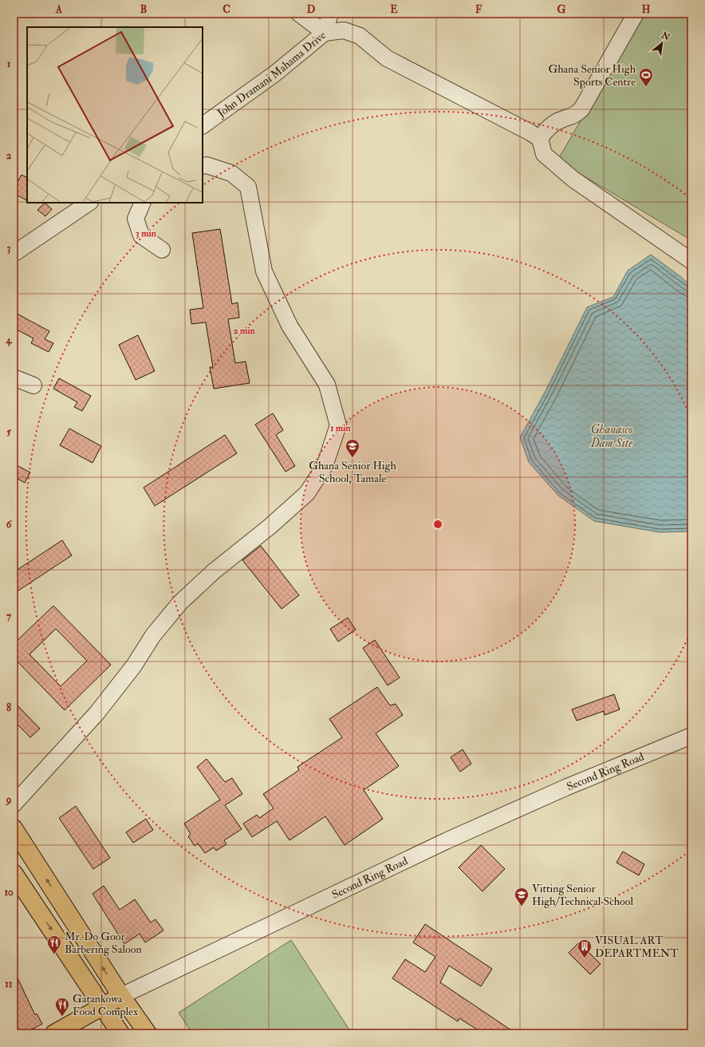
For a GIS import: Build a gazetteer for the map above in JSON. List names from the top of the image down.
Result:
{
  "streets": {
    "main road": ["Second Ring Road"],
    "street": ["John Dramani Mahama Drive"]
  },
  "water": ["Ghanasco Dam Site"],
  "places": {
    "sports": ["Ghana Senior High Sports Centre"],
    "school or university": ["Ghana Senior High School, Tamale", "Vitting Senior High/Technical School"],
    "restaurant": ["Mr. Do Goor Barbering Saloon", "Gatankowa Food Complex"],
    "building": ["VISUAL ART DEPARTMENT"]
  },
  "north": "top right",
  "grid": {
    "columns": [
      "A",
      "B",
      "C",
      "D",
      "E",
      "F",
      "G",
      "H"
    ],
    "rows": [
      "1",
      "2",
      "3",
      "4",
      "5",
      "6",
      "7",
      "8",
      "9",
      "10",
      "11"
    ]
  },
  "rings": ["3 min", "2 min", "1 min"]
}
